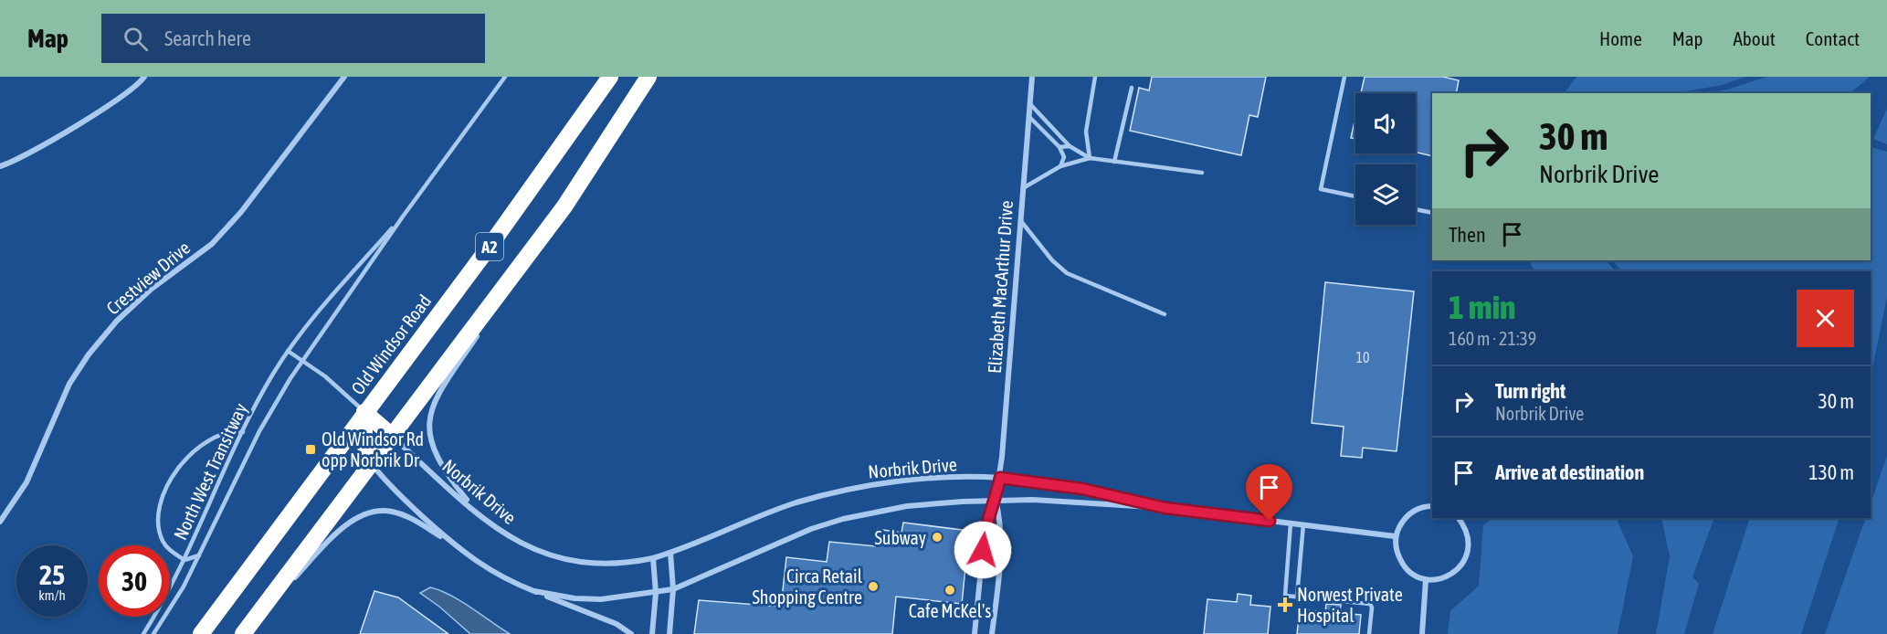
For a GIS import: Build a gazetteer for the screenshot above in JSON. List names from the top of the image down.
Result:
{
  "streets": {
    "highway": ["A2", "Old Windsor Road"],
    "street": ["Crestview Drive", "Elizabeth MacArthur Drive", "Norbrik Drive"],
    "lane": ["North West Transitway"]
  },
  "crossings": [
    ["A2", "Norbrik Drive"],
    ["Elizabeth MacArthur Drive", "Norbrik Drive"]
  ],
  "places": {
    "transit": ["Old Windsor Rd opp Norbrik Dr"],
    "other": ["Subway", "Circa Retail Shopping Centre", "Cafe McKel's"],
    "health": ["Norwest Private Hospital"]
  },
  "house_numbers": ["10"],
  "page": {
    "header": "Map",
    "search": "Search here",
    "nav": [
      "Home",
      "Map",
      "About",
      "Contact"
    ],
    "turn": ["30 m", "Norbrik Drive"],
    "then": "Then",
    "heading": ["1 min", "160 m · 21:39"],
    "list": [
      {
        "name": "Turn right",
        "note": "Norbrik Drive",
        "value": "30 m"
      },
      {
        "name": "Arrive at destination",
        "value": "130 m"
      }
    ],
    "speed": "25 km/h",
    "limit": "30"
  }
}
